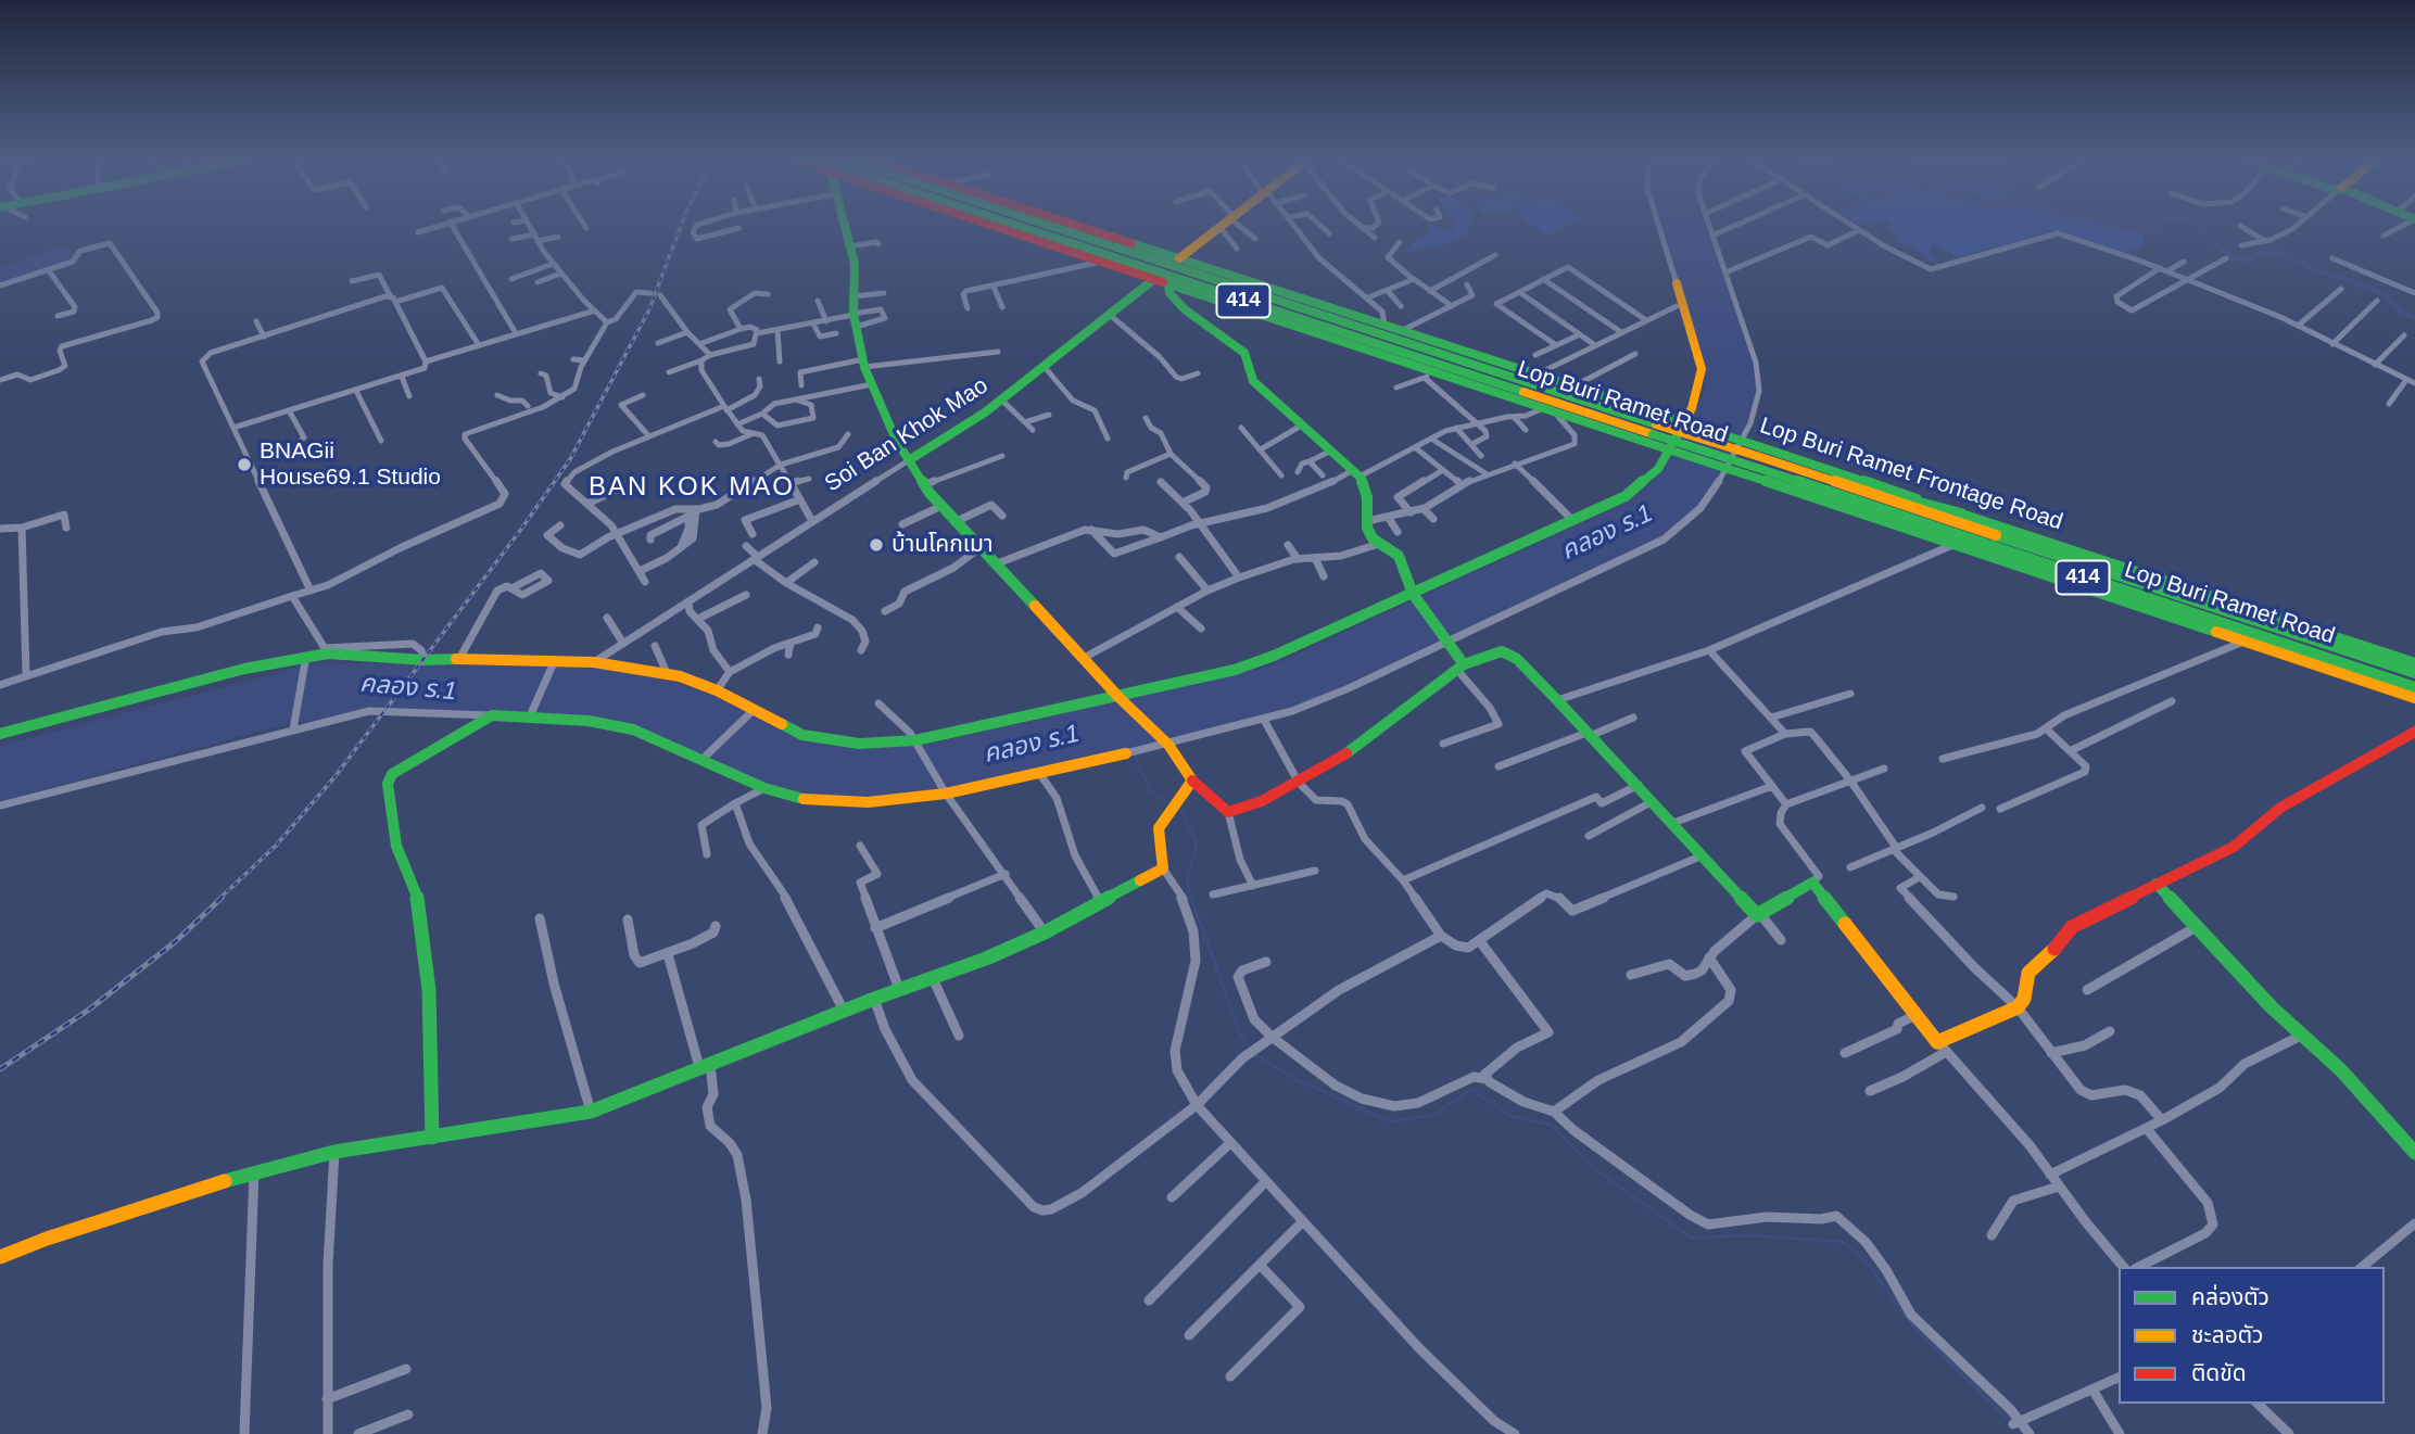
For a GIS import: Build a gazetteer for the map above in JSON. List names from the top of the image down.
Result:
{
  "streets": {
    "street": [
      "414",
      "Lop Buri Ramet Road",
      "Soi Ban Khok Mao",
      "Lop Buri Ramet Frontage Road"
    ]
  },
  "crossings": [
    ["Lop Buri Ramet Road", "Lop Buri Ramet Frontage Road"],
    ["Soi Ban Khok Mao", "Lop Buri Ramet Frontage Road"]
  ],
  "districts": ["BAN KOK MAO"],
  "water": ["คลอง ร.1"],
  "places": ["BNAGii House69.1 Studio", "บ้านโคกเมา"],
  "legend": ["คล่องตัว", "ชะลอตัว", "ติดขัด"]
}
